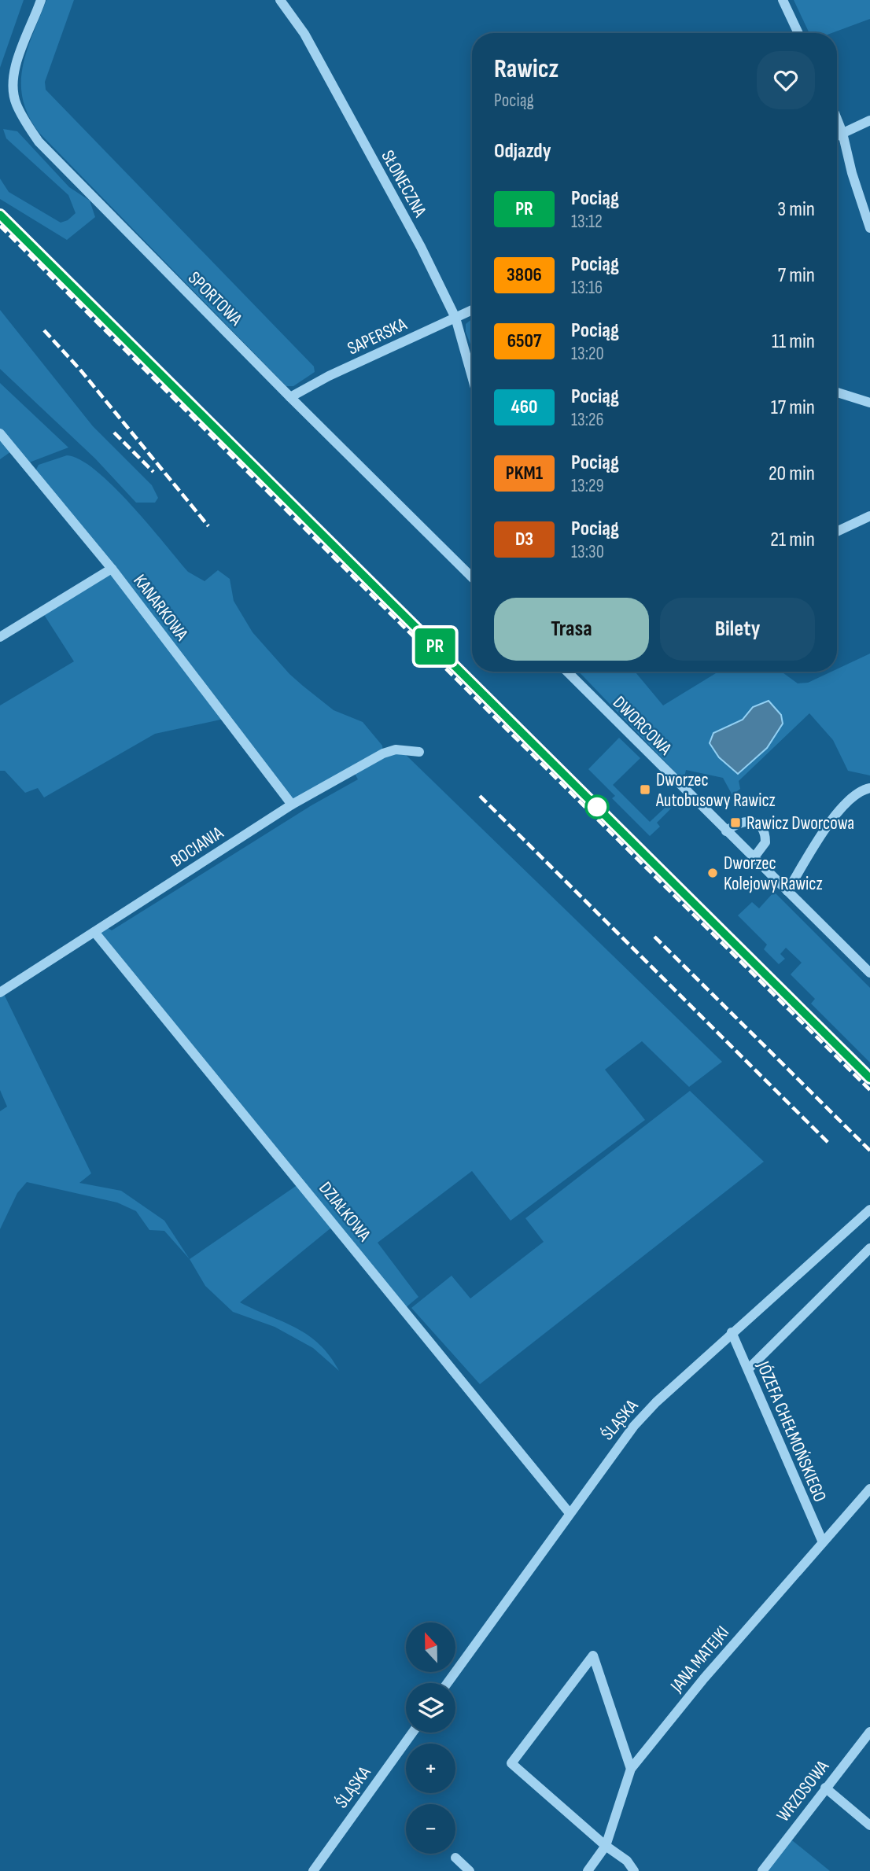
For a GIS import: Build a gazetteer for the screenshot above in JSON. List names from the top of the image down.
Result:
{
  "streets": {
    "street": [
      "SŁONECZNA",
      "SPORTOWA",
      "SAPERSKA",
      "KANARKOWA",
      "DWORCOWA",
      "BOCIANIA",
      "DZIAŁKOWA",
      "ŚLĄSKA",
      "JÓZEFA CHEŁMOŃSKIEGO",
      "JANA MATEJKI",
      "WRZOSOWA"
    ]
  },
  "crossings": [
    ["SŁONECZNA", "SAPERSKA"],
    ["SPORTOWA", "SAPERSKA"],
    ["KANARKOWA", "BOCIANIA"],
    ["BOCIANIA", "DZIAŁKOWA"],
    ["DZIAŁKOWA", "ŚLĄSKA"],
    ["ŚLĄSKA", "JÓZEFA CHEŁMOŃSKIEGO"],
    ["JÓZEFA CHEŁMOŃSKIEGO", "JANA MATEJKI"]
  ],
  "places": {
    "transit": ["Dworzec Autobusowy Rawicz", "Rawicz Dworcowa"],
    "other": ["Dworzec Kolejowy Rawicz"]
  },
  "north": "top",
  "page": {
    "on_map": "PR",
    "heading": [
      ["Rawicz", "Pociąg"],
      "Odjazdy"
    ],
    "list": [
      {
        "mark": "PR",
        "name": "Pociąg",
        "note": "13:12",
        "value": "3 min"
      },
      {
        "mark": "3806",
        "name": "Pociąg",
        "note": "13:16",
        "value": "7 min"
      },
      {
        "mark": "6507",
        "name": "Pociąg",
        "note": "13:20",
        "value": "11 min"
      },
      {
        "mark": "460",
        "name": "Pociąg",
        "note": "13:26",
        "value": "17 min"
      },
      {
        "mark": "PKM1",
        "name": "Pociąg",
        "note": "13:29",
        "value": "20 min"
      },
      {
        "mark": "D3",
        "name": "Pociąg",
        "note": "13:30",
        "value": "21 min"
      }
    ],
    "buttons": ["Trasa", "Bilety"],
    "map_buttons": ["+", "−"]
  }
}
